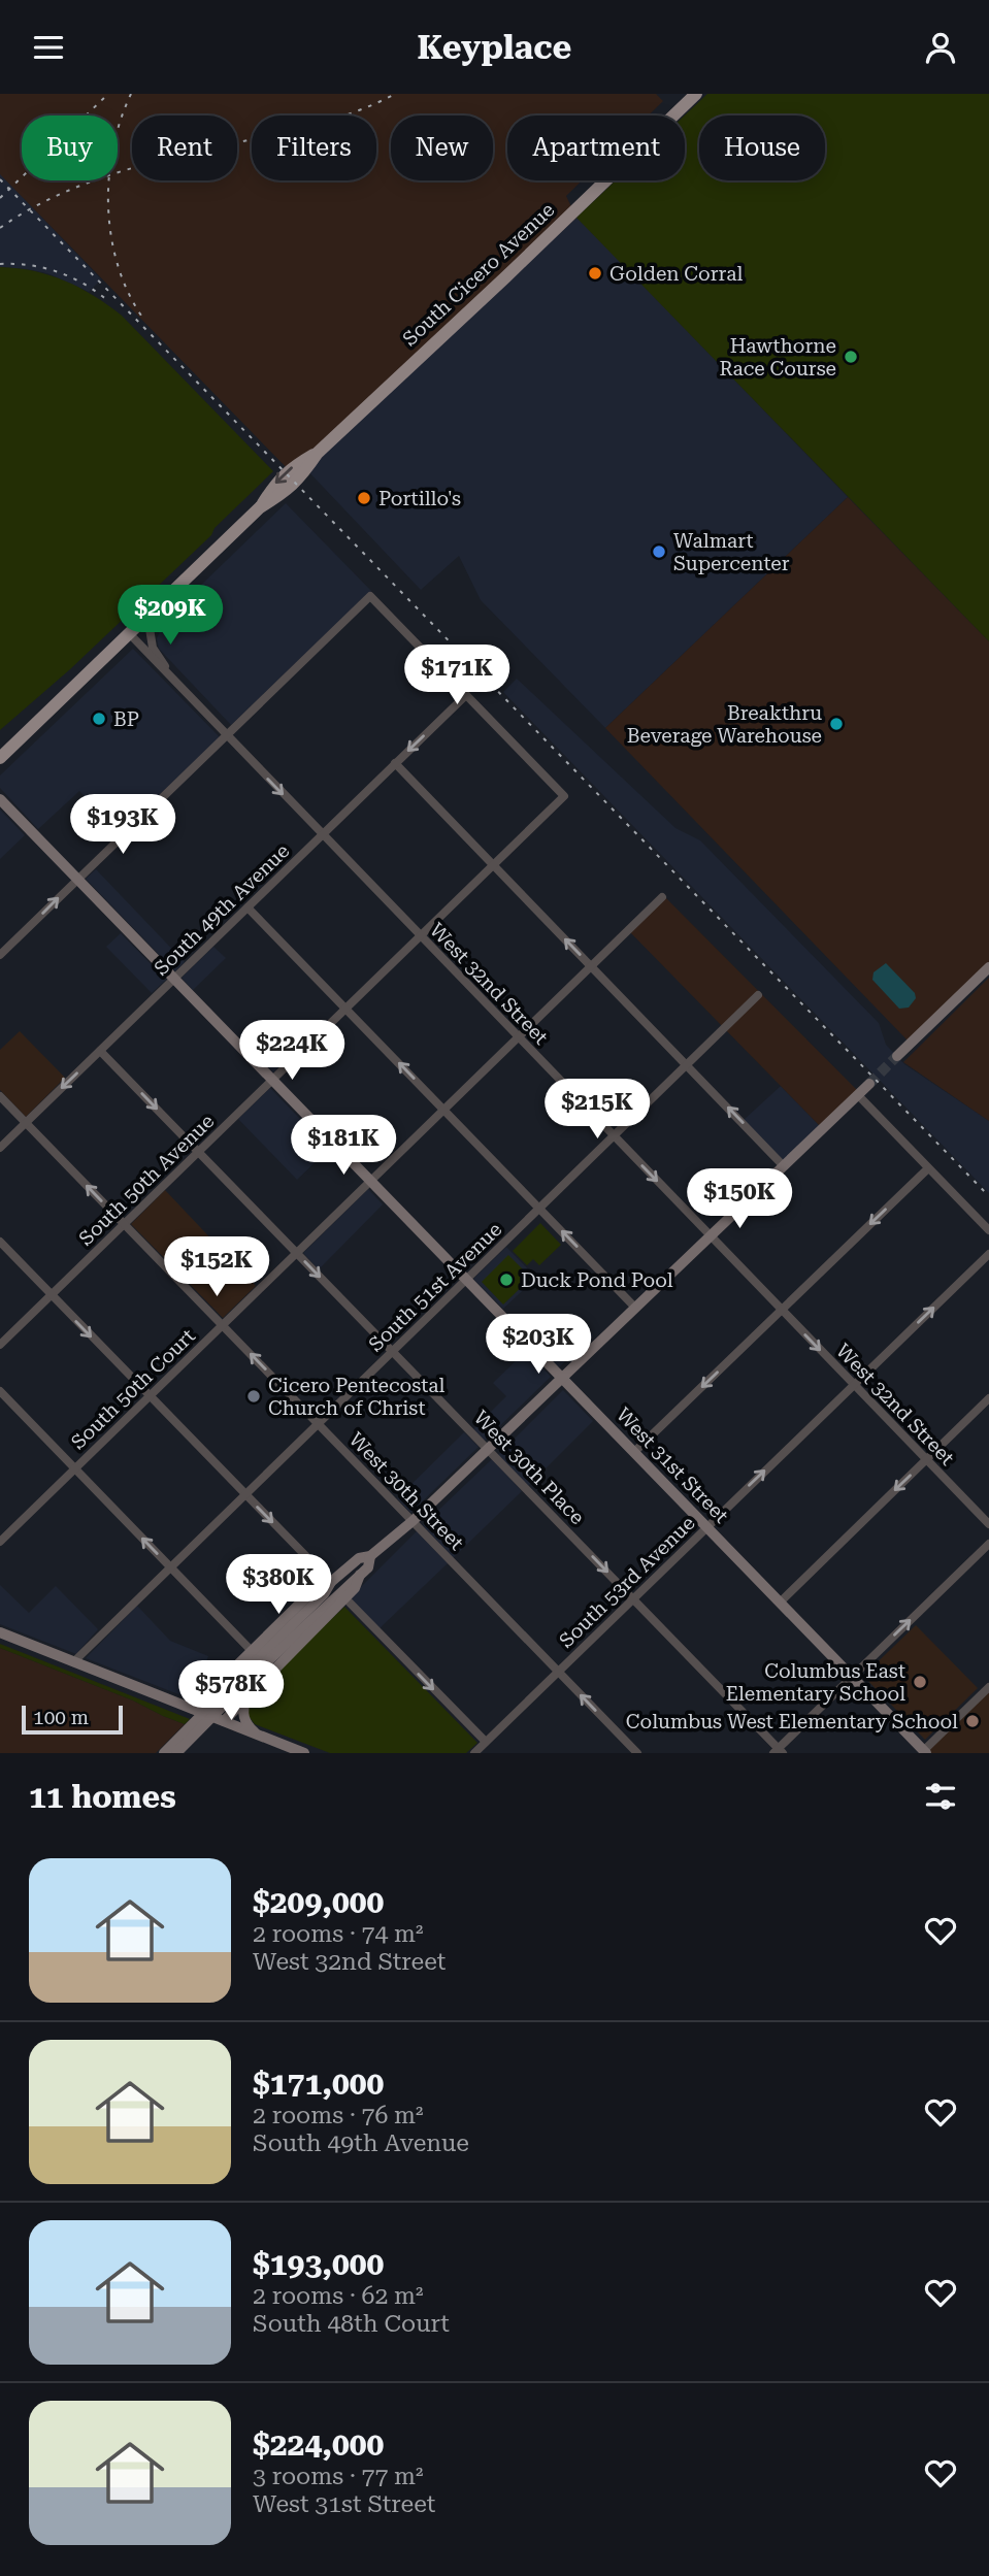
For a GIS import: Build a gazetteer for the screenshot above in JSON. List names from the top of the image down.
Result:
{
  "streets": {
    "main road": ["South Cicero Avenue", "West 31st Street"],
    "street": [
      "South 49th Avenue",
      "West 32nd Street",
      "South 50th Avenue",
      "South 51st Avenue",
      "South 50th Court",
      "West 30th Place",
      "West 30th Street",
      "South 53rd Avenue"
    ]
  },
  "crossings": [
    ["South Cicero Avenue", "West 32nd Street"],
    ["South 49th Avenue", "West 32nd Street"],
    ["South 49th Avenue", "South 50th Avenue"],
    ["South 49th Avenue", "West 31st Street"],
    ["South 49th Avenue", "West 30th Place"],
    ["South 49th Avenue", "West 30th Street"],
    ["West 32nd Street", "South 50th Avenue"],
    ["West 32nd Street", "South 51st Avenue"],
    ["West 32nd Street", "South 50th Court"],
    ["West 32nd Street", "South 53rd Avenue"],
    ["South 50th Avenue", "West 31st Street"],
    ["South 50th Avenue", "West 30th Place"],
    ["South 50th Avenue", "West 30th Street"],
    ["South 51st Avenue", "West 31st Street"],
    ["South 51st Avenue", "West 30th Place"],
    ["South 51st Avenue", "West 30th Street"],
    ["South 50th Court", "West 31st Street"],
    ["South 50th Court", "West 30th Place"],
    ["South 50th Court", "West 30th Street"],
    ["West 31st Street", "South 53rd Avenue"],
    ["West 30th Place", "South 53rd Avenue"],
    ["West 30th Street", "South 53rd Avenue"]
  ],
  "one_way": ["West 30th Place", "West 30th Street", "South 53rd Avenue"],
  "places": [
    "Golden Corral",
    "Hawthorne Race Course",
    "Portillo's",
    "Walmart Supercenter",
    "BP",
    "Breakthru Beverage Warehouse",
    "Duck Pond Pool",
    "Cicero Pentecostal Church of Christ",
    "Columbus East Elementary School",
    "Columbus West Elementary School"
  ],
  "scale_bar": "100 m",
  "page": {
    "header": "Keyplace",
    "chip": [
      "Buy",
      "Rent",
      "Filters",
      "New",
      "Apartment",
      "House"
    ],
    "price": [
      "$209K",
      "$171K",
      "$193K",
      "$224K",
      "$215K",
      "$181K",
      "$150K",
      "$152K",
      "$203K",
      "$380K",
      "$578K"
    ],
    "scale": "100 m",
    "heading": "11 homes",
    "list": [
      {
        "name": "$209,000",
        "note": "2 rooms · 74 m² · West 32nd Street"
      },
      {
        "name": "$171,000",
        "note": "2 rooms · 76 m² · South 49th Avenue"
      },
      {
        "name": "$193,000",
        "note": "2 rooms · 62 m² · South 48th Court"
      },
      {
        "name": "$224,000",
        "note": "3 rooms · 77 m² · West 31st Street"
      }
    ]
  }
}
